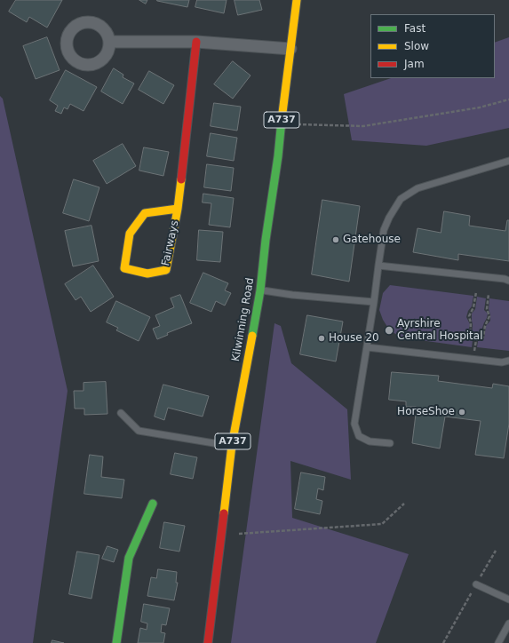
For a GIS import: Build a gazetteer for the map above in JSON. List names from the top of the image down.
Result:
{
  "streets": {
    "main road": ["A737", "Fairways", "Kilwinning Road"]
  },
  "places": [
    "Gatehouse",
    "Ayrshire Central Hospital",
    "House 20",
    "HorseShoe"
  ],
  "legend": ["Fast", "Slow", "Jam"]
}
